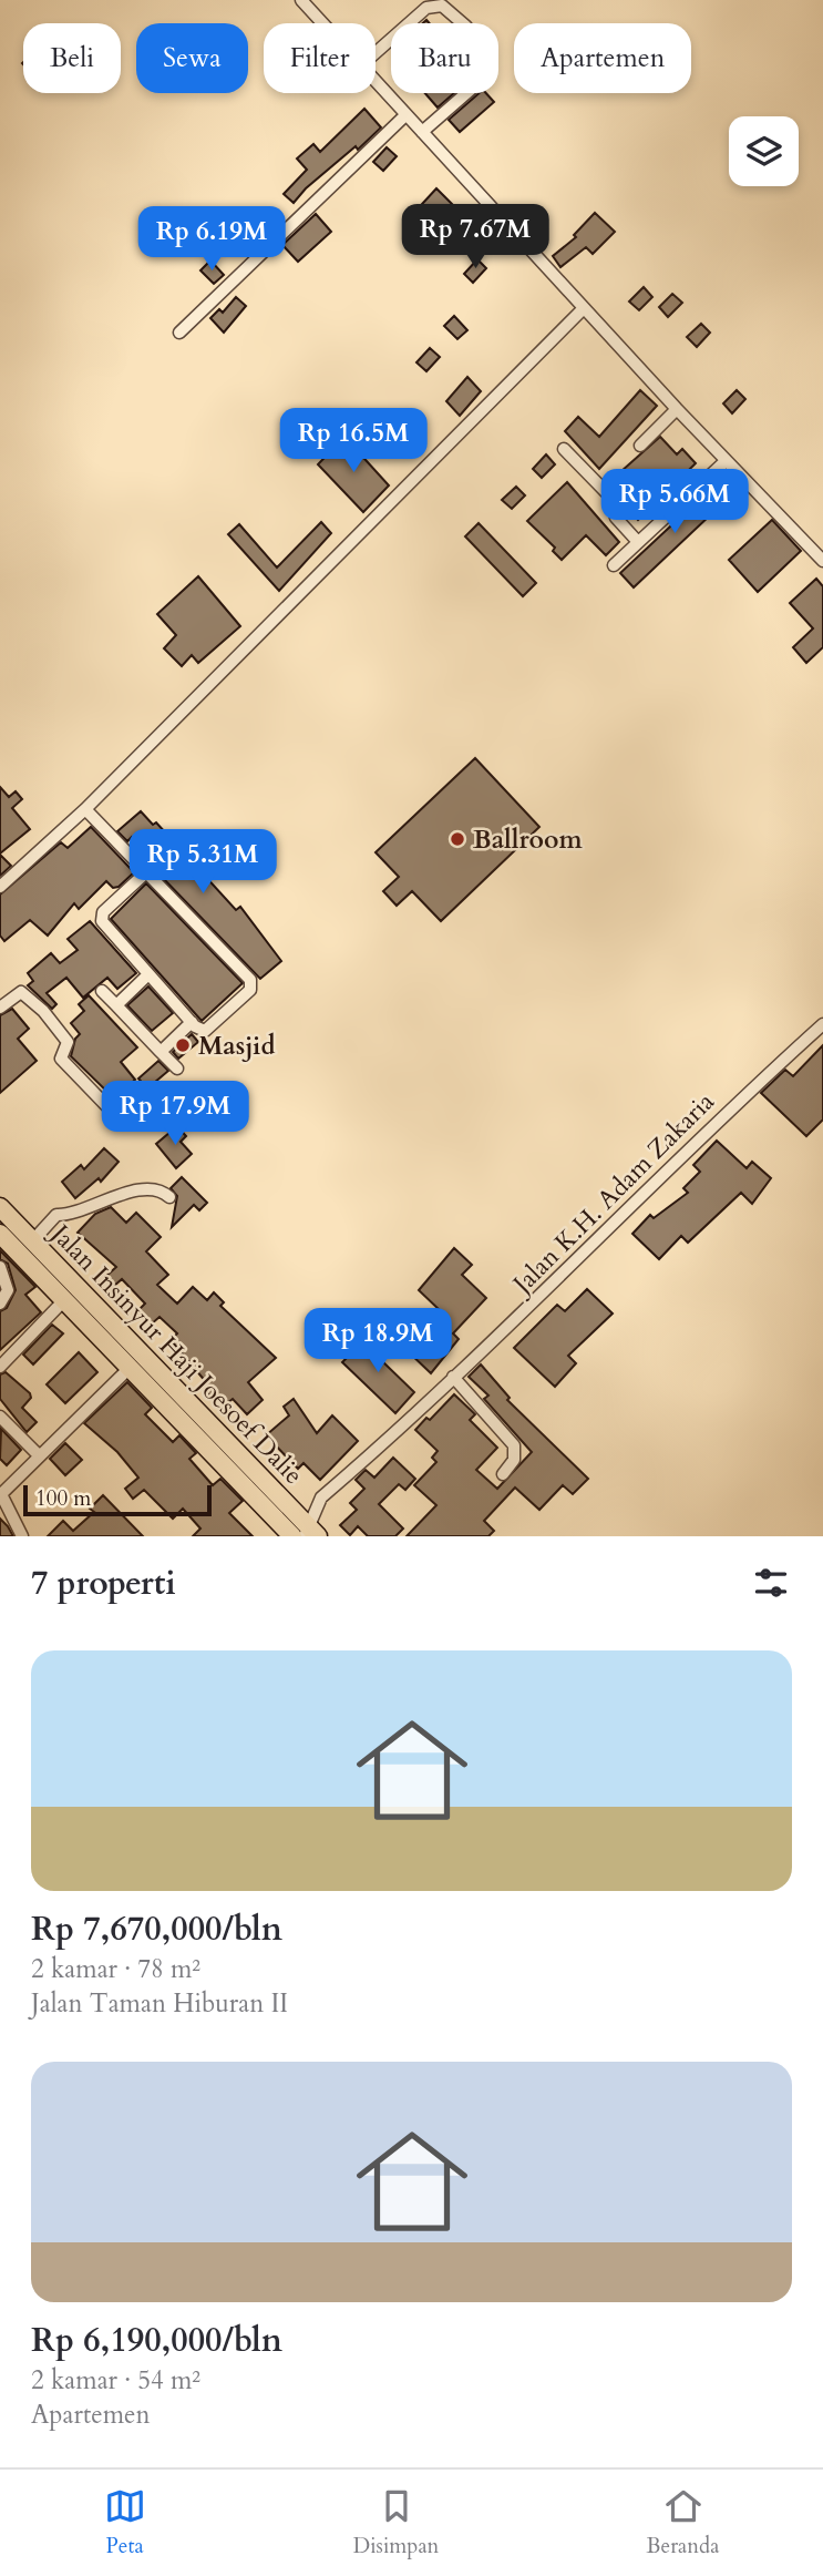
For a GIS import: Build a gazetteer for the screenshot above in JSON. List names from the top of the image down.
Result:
{
  "streets": {
    "main road": ["Jalan Insinyur Haji Joesoef Dalie"],
    "street": ["Jalan K.H. Adam Zakaria"]
  },
  "crossings": [
    ["Jalan K.H. Adam Zakaria", "Jalan Insinyur Haji Joesoef Dalie"]
  ],
  "places": ["Ballroom", "Masjid"],
  "scale_bar": "100 m",
  "page": {
    "chip": [
      "Beli",
      "Sewa",
      "Filter",
      "Baru",
      "Apartemen"
    ],
    "price": [
      "Rp 7.67M",
      "Rp 6.19M",
      "Rp 16.5M",
      "Rp 5.66M",
      "Rp 5.31M",
      "Rp 17.9M",
      "Rp 18.9M"
    ],
    "scale": "100 m",
    "heading": "7 properti",
    "list": [
      {
        "name": "Rp 7,670,000/bln",
        "note": "2 kamar · 78 m² · Jalan Taman Hiburan II"
      },
      {
        "name": "Rp 6,190,000/bln",
        "note": "2 kamar · 54 m² · Apartemen"
      }
    ],
    "tabs": ["Peta", "Disimpan", "Beranda"]
  }
}
